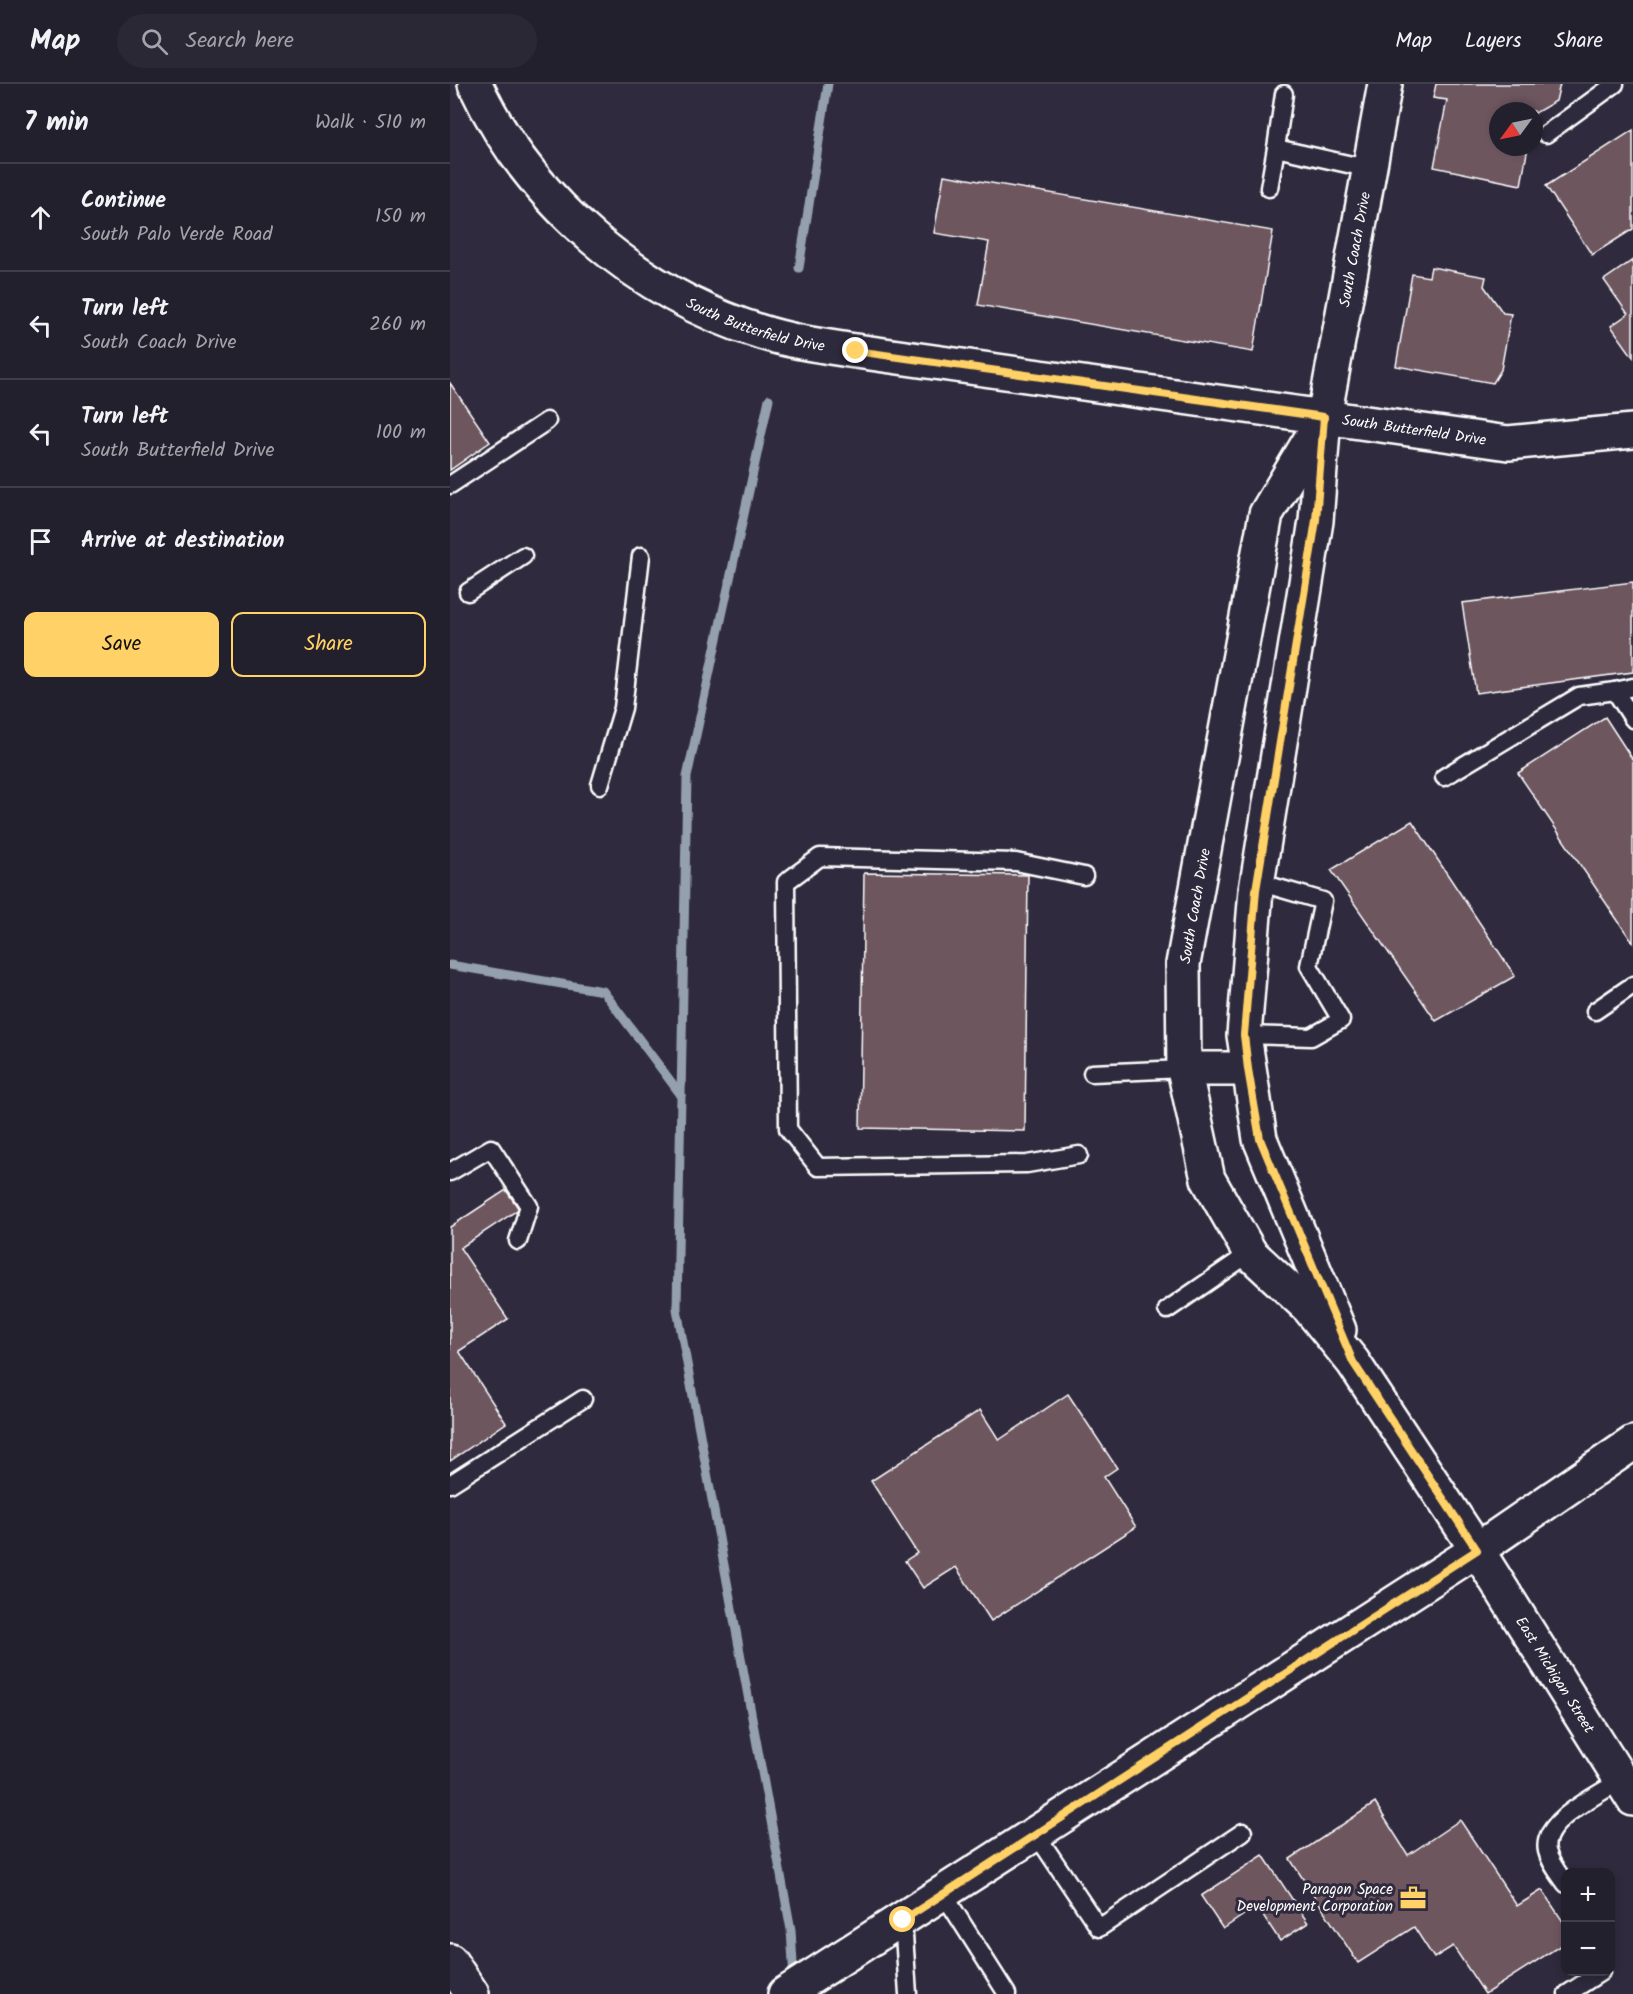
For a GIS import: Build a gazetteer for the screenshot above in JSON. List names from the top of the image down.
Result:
{
  "streets": {
    "street": ["South Coach Drive", "South Butterfield Drive", "East Michigan Street"]
  },
  "crossings": [
    ["South Coach Drive", "South Butterfield Drive"],
    ["South Coach Drive", "East Michigan Street"]
  ],
  "places": {
    "office": ["Paragon Space Development Corporation"]
  },
  "north": "bottom left",
  "page": {
    "header": "Map",
    "search": "Search here",
    "nav": ["Map", "Layers", "Share"],
    "heading": ["7 min", "Walk · 510 m"],
    "list": [
      ["Continue", "South Palo Verde Road", "150 m"],
      ["Turn left", "South Coach Drive", "260 m"],
      ["Turn left", "South Butterfield Drive", "100 m"],
      "Arrive at destination"
    ],
    "buttons": ["Save", "Share"],
    "map_buttons": ["+", "−"]
  }
}
